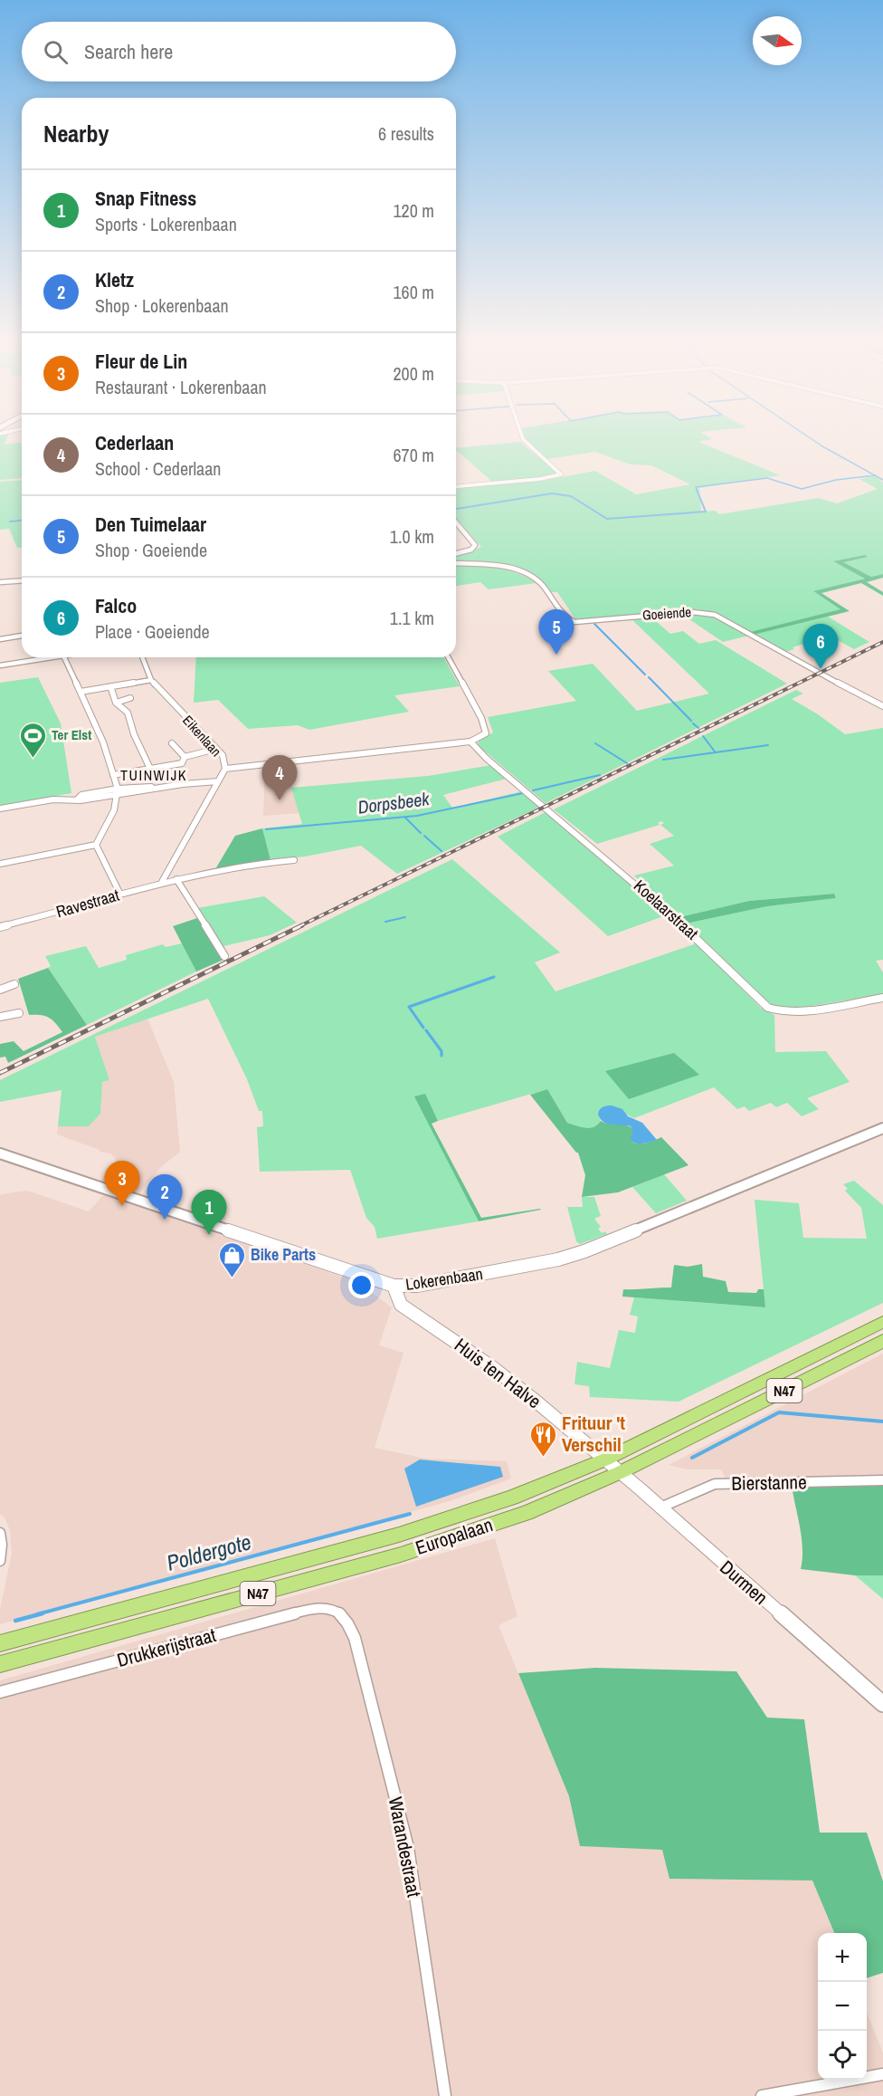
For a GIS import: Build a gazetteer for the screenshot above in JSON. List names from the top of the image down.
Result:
{
  "streets": {
    "highway": ["N47", "Europalaan"],
    "street": [
      "Goeiende",
      "Eikenlaan",
      "Ravestraat",
      "Koelaarstraat",
      "Lokerenbaan",
      "Huis ten Halve",
      "Bierstanne",
      "Durmen",
      "Drukkerijstraat",
      "Warandestraat"
    ]
  },
  "crossings": [
    ["Eikenlaan", "Ravestraat"],
    ["Lokerenbaan", "Huis ten Halve"],
    ["Huis ten Halve", "Europalaan"],
    ["Huis ten Halve", "Durmen"],
    ["Bierstanne", "Durmen"],
    ["Europalaan", "Durmen"],
    ["Drukkerijstraat", "Warandestraat"]
  ],
  "districts": ["TUINWIJK"],
  "water": ["Dorpsbeek", "Poldergote"],
  "places": {
    "sports": ["Ter Elst"],
    "shop": ["Bike Parts"],
    "restaurant": ["Frituur 't Verschil"]
  },
  "north": "right",
  "page": {
    "search": "Search here",
    "heading": ["Nearby", "6 results"],
    "list": [
      {
        "mark": "1",
        "name": "Snap Fitness",
        "note": "Sports · Lokerenbaan",
        "value": "120 m"
      },
      {
        "mark": "2",
        "name": "Kletz",
        "note": "Shop · Lokerenbaan",
        "value": "160 m"
      },
      {
        "mark": "3",
        "name": "Fleur de Lin",
        "note": "Restaurant · Lokerenbaan",
        "value": "200 m"
      },
      {
        "mark": "4",
        "name": "Cederlaan",
        "note": "School · Cederlaan",
        "value": "670 m"
      },
      {
        "mark": "5",
        "name": "Den Tuimelaar",
        "note": "Shop · Goeiende",
        "value": "1.0 km"
      },
      {
        "mark": "6",
        "name": "Falco",
        "note": "Place · Goeiende",
        "value": "1.1 km"
      }
    ],
    "pins": [
      "5",
      "6",
      "4",
      "3",
      "2",
      "1"
    ],
    "map_buttons": ["+", "−"]
  }
}
